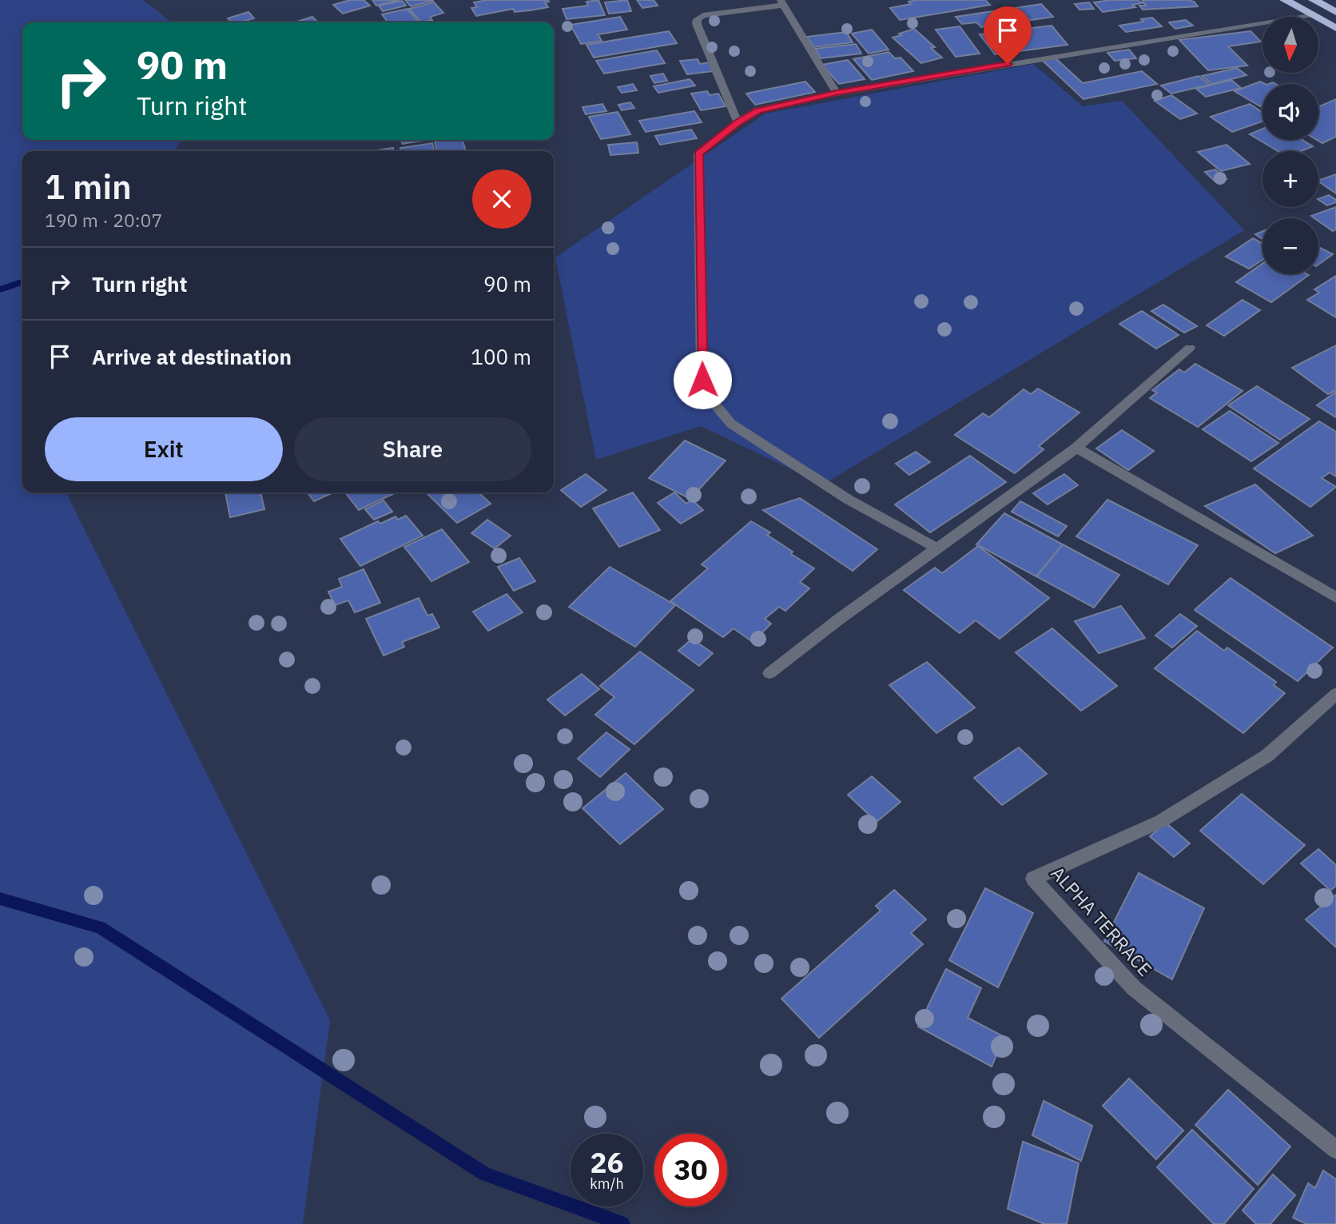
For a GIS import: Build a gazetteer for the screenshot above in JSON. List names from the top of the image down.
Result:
{
  "streets": {
    "street": ["ALPHA TERRACE"]
  },
  "north": "bottom",
  "page": {
    "map_buttons": ["+", "−"],
    "turn": ["90 m", "Turn right"],
    "heading": ["1 min", "190 m · 20:07"],
    "list": [
      {
        "name": "Turn right",
        "value": "90 m"
      },
      {
        "name": "Arrive at destination",
        "value": "100 m"
      }
    ],
    "buttons": ["Exit", "Share"],
    "speed": "26 km/h",
    "limit": "30"
  }
}
